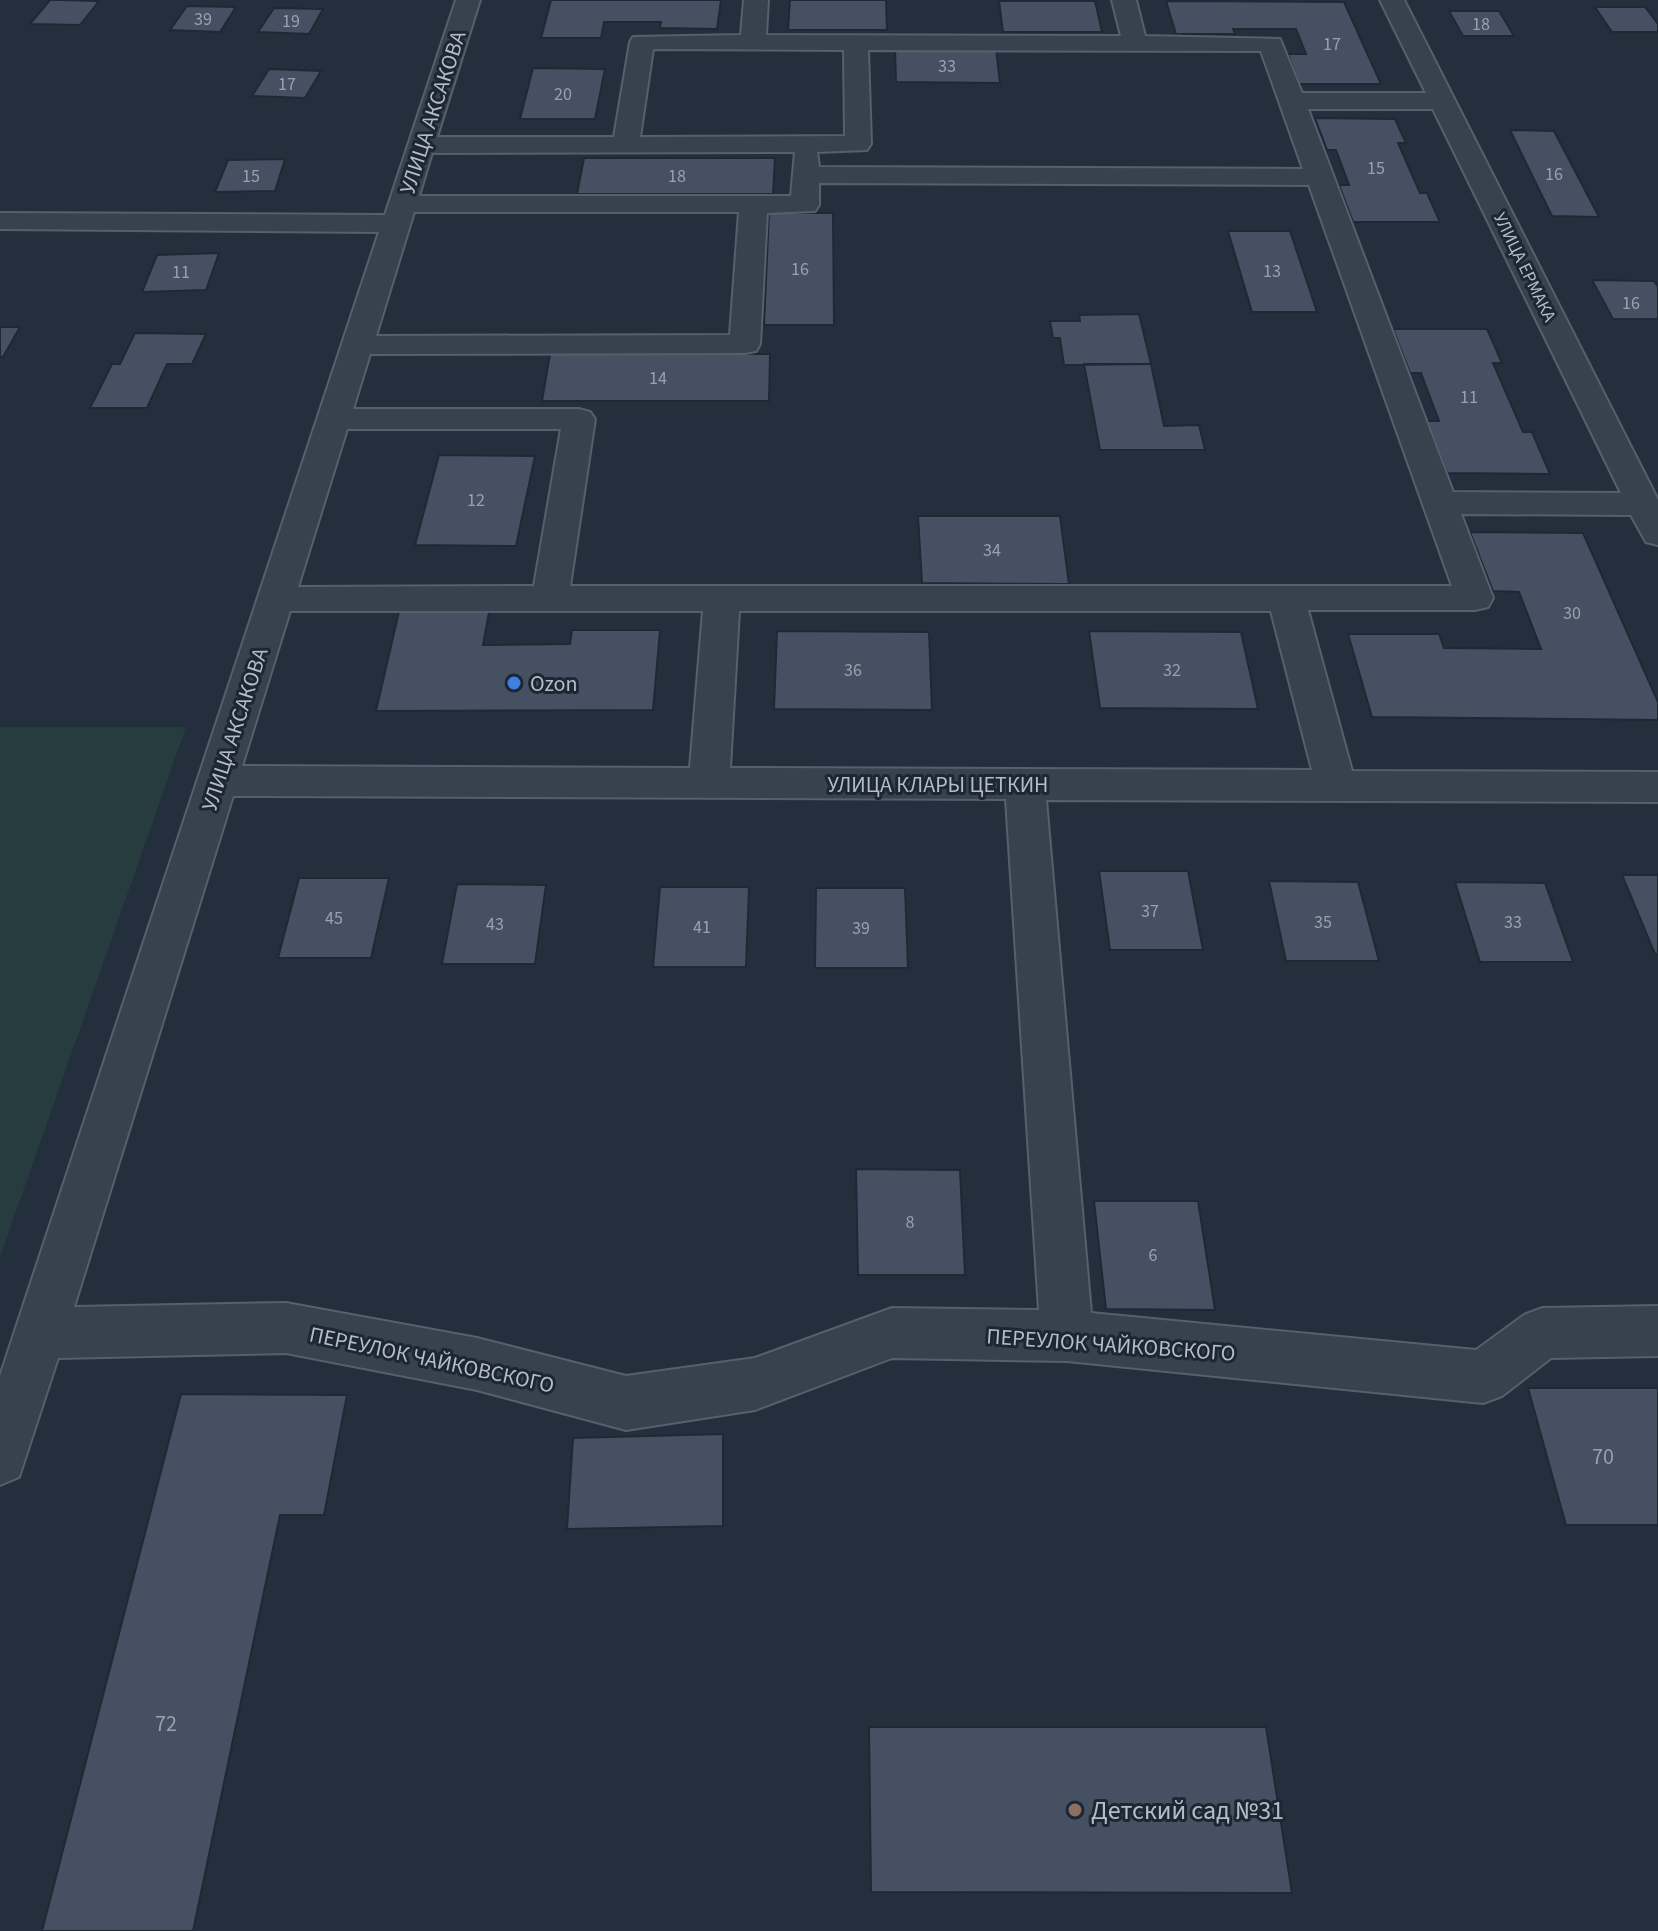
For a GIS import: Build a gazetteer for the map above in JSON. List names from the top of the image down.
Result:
{
  "streets": {
    "street": [
      "УЛИЦА АКСАКОВА",
      "УЛИЦА ЕРМАКА",
      "УЛИЦА КЛАРЫ ЦЕТКИН",
      "ПЕРЕУЛОК ЧАЙКОВСКОГО"
    ]
  },
  "crossings": [
    ["УЛИЦА АКСАКОВА", "УЛИЦА КЛАРЫ ЦЕТКИН"],
    ["УЛИЦА АКСАКОВА", "ПЕРЕУЛОК ЧАЙКОВСКОГО"]
  ],
  "places": ["Ozon", "Детский сад №31"],
  "house_numbers": [
    "39",
    "19",
    "18",
    "17",
    "33",
    "17",
    "20",
    "15",
    "16",
    "15",
    "18",
    "16",
    "13",
    "11",
    "16",
    "14",
    "11",
    "12",
    "34",
    "30",
    "36",
    "32",
    "37",
    "45",
    "35",
    "33",
    "43",
    "41",
    "39",
    "8",
    "6",
    "70",
    "72"
  ]
}
